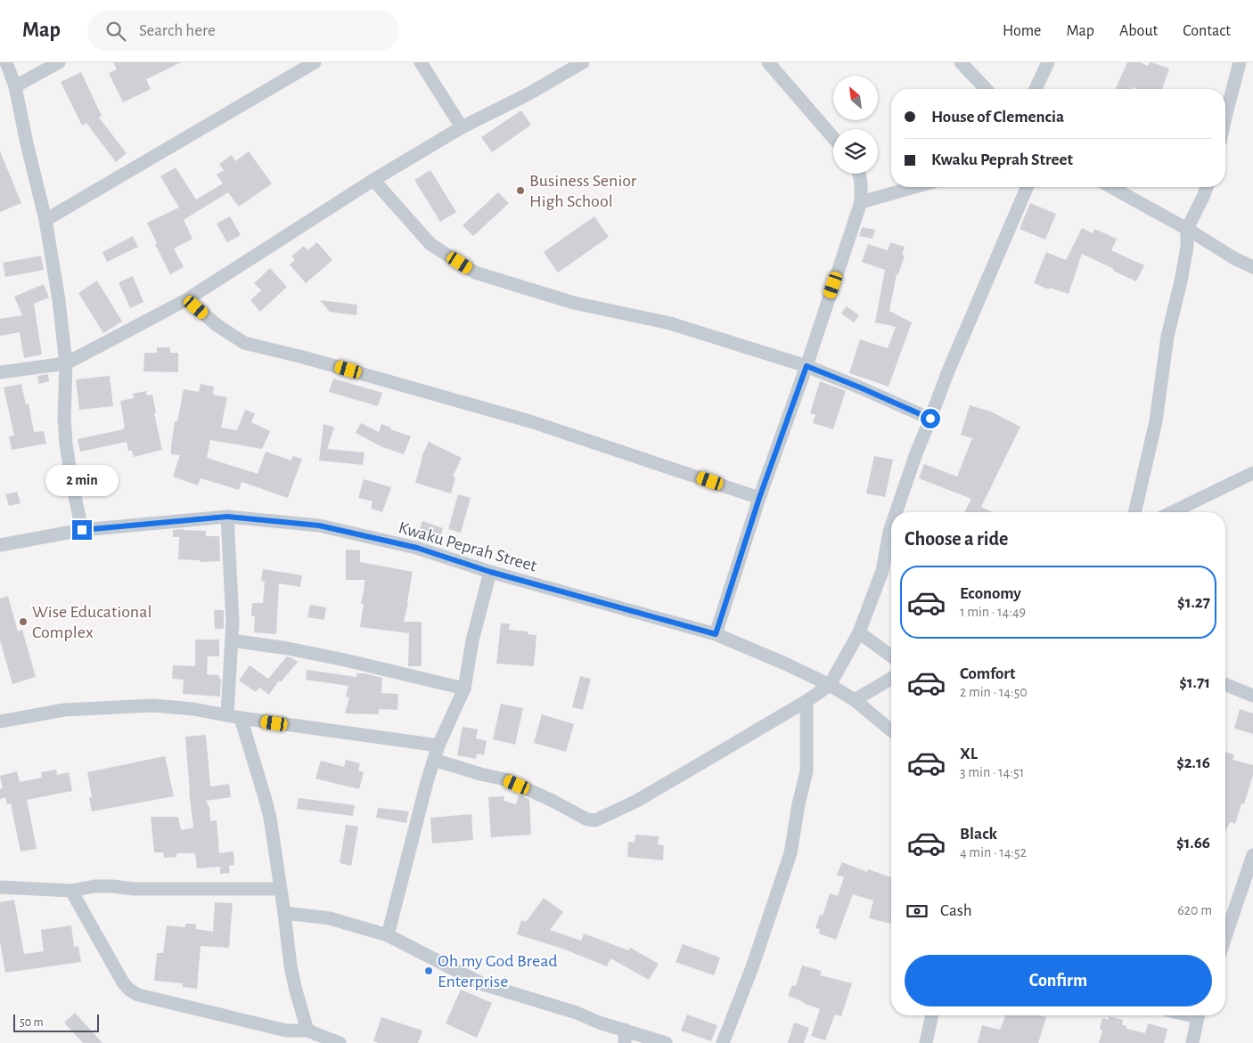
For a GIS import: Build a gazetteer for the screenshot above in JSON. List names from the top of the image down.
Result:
{
  "streets": {
    "street": ["Kwaku Peprah Street"]
  },
  "places": ["Business Senior High School", "Wise Educational Complex", "Oh my God Bread Enterprise"],
  "scale_bar": "50 m",
  "north": "top left",
  "page": {
    "header": "Map",
    "search": "Search here",
    "nav": [
      "Home",
      "Map",
      "About",
      "Contact"
    ],
    "banner": ["House of Clemencia", "Kwaku Peprah Street"],
    "bubble": "2 min",
    "heading": "Choose a ride",
    "list": [
      {
        "name": "Economy",
        "note": "1 min · 14:49",
        "value": "$1.27"
      },
      {
        "name": "Comfort",
        "note": "2 min · 14:50",
        "value": "$1.71"
      },
      {
        "name": "XL",
        "note": "3 min · 14:51",
        "value": "$2.16"
      },
      {
        "name": "Black",
        "note": "4 min · 14:52",
        "value": "$1.66"
      }
    ],
    "pay": ["Cash", "620 m"],
    "buttons": "Confirm",
    "scale": "50 m"
  }
}
